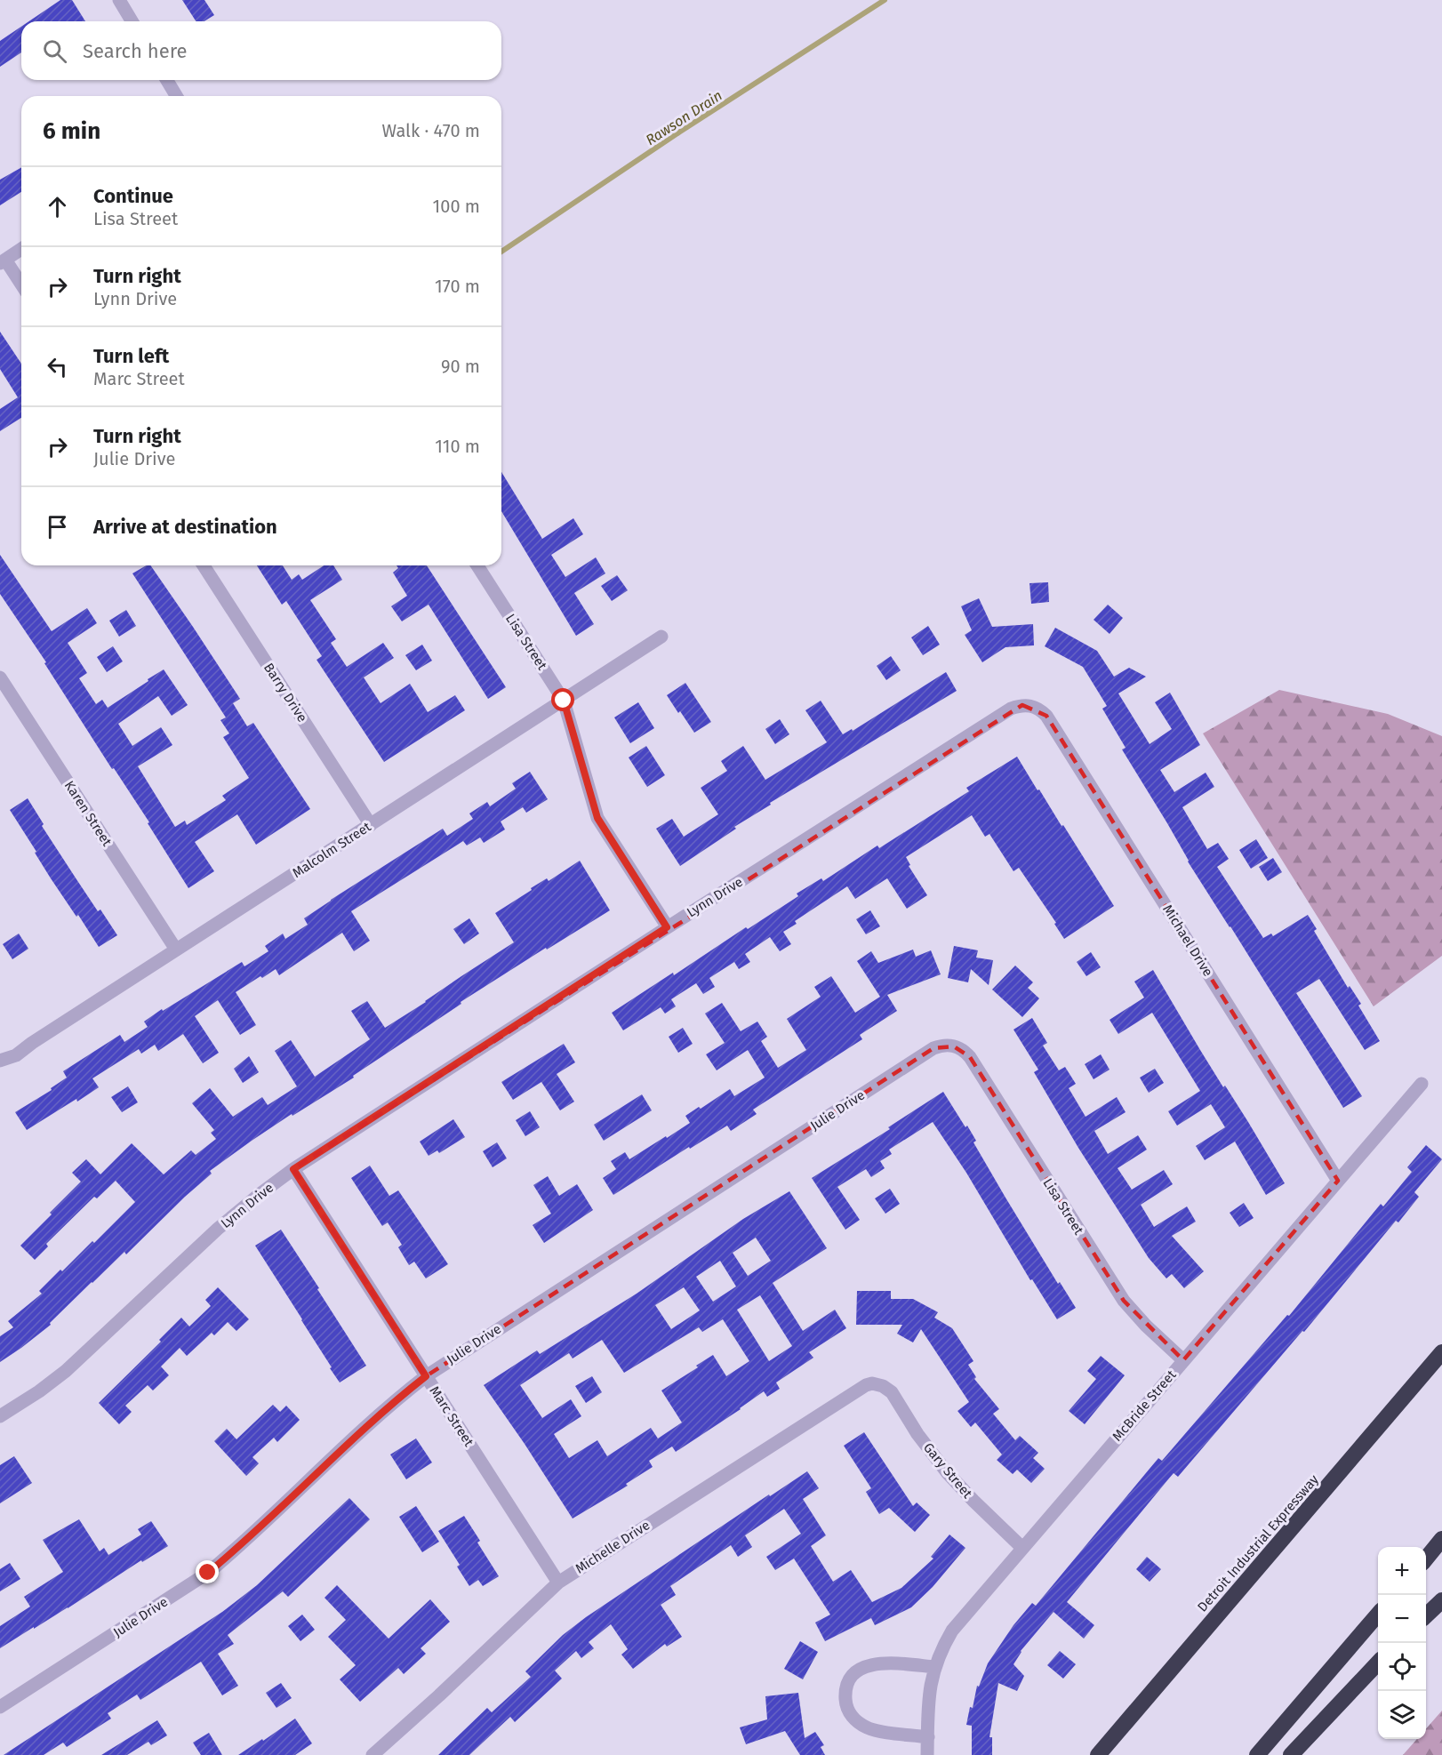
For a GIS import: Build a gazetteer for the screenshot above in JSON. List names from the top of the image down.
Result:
{
  "streets": {
    "highway": ["Detroit Industrial Expressway"],
    "street": [
      "Lisa Street",
      "Barry Drive",
      "Karen Street",
      "Malcolm Street",
      "Lynn Drive",
      "Michael Drive",
      "Julie Drive",
      "McBride Street",
      "Marc Street",
      "Gary Street",
      "Michelle Drive"
    ]
  },
  "crossings": [
    ["Lisa Street", "Malcolm Street"],
    ["Lisa Street", "Lynn Drive"],
    ["Lisa Street", "Julie Drive"],
    ["Lisa Street", "McBride Street"],
    ["Barry Drive", "Malcolm Street"],
    ["Karen Street", "Malcolm Street"],
    ["Lynn Drive", "Michael Drive"],
    ["Lynn Drive", "Marc Street"],
    ["Michael Drive", "McBride Street"],
    ["Julie Drive", "Marc Street"],
    ["McBride Street", "Gary Street"],
    ["Marc Street", "Michelle Drive"],
    ["Gary Street", "Michelle Drive"]
  ],
  "water": ["Rawson Drain"],
  "page": {
    "search": "Search here",
    "heading": ["6 min", "Walk · 470 m"],
    "list": [
      ["Continue", "Lisa Street", "100 m"],
      ["Turn right", "Lynn Drive", "170 m"],
      ["Turn left", "Marc Street", "90 m"],
      ["Turn right", "Julie Drive", "110 m"],
      "Arrive at destination"
    ],
    "map_buttons": ["+", "−"]
  }
}
